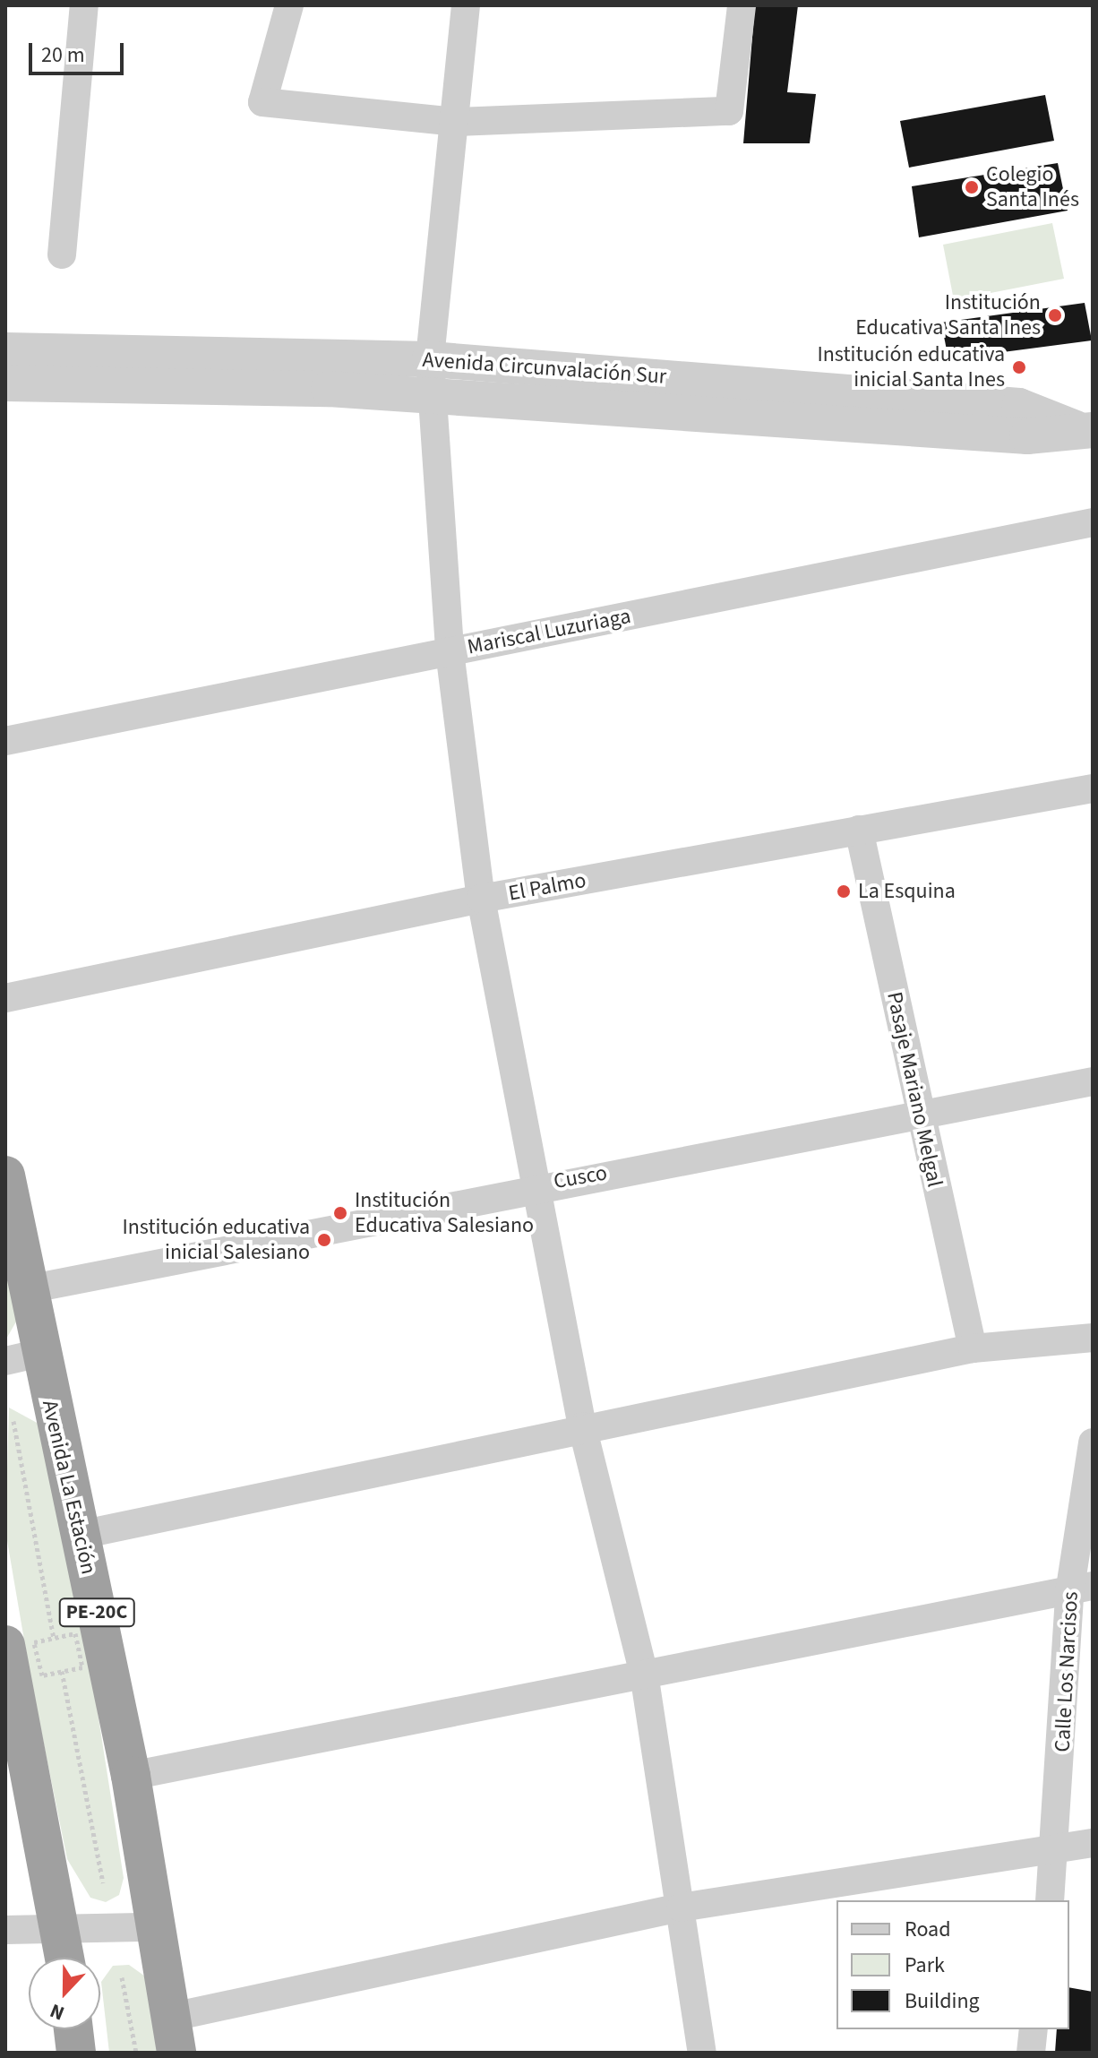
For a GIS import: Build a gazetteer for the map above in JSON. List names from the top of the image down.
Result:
{
  "streets": {
    "highway": ["Avenida La Estación", "PE-20C"],
    "street": [
      "Avenida Circunvalación Sur",
      "Mariscal Luzuriaga",
      "El Palmo",
      "Pasaje Mariano Melgal",
      "Cusco",
      "Calle Los Narcisos"
    ]
  },
  "crossings": [
    ["El Palmo", "Pasaje Mariano Melgal"],
    ["Pasaje Mariano Melgal", "Cusco"],
    ["Cusco", "Avenida La Estación"]
  ],
  "places": [
    "Colegio Santa Inés",
    "Institución Educativa Santa Ines",
    "Institución educativa inicial Santa Ines",
    "La Esquina",
    "Institución Educativa Salesiano",
    "Institución educativa inicial Salesiano"
  ],
  "legend": ["Road", "Park", "Building"],
  "scale_bar": "20 m",
  "north": "bottom"
}
